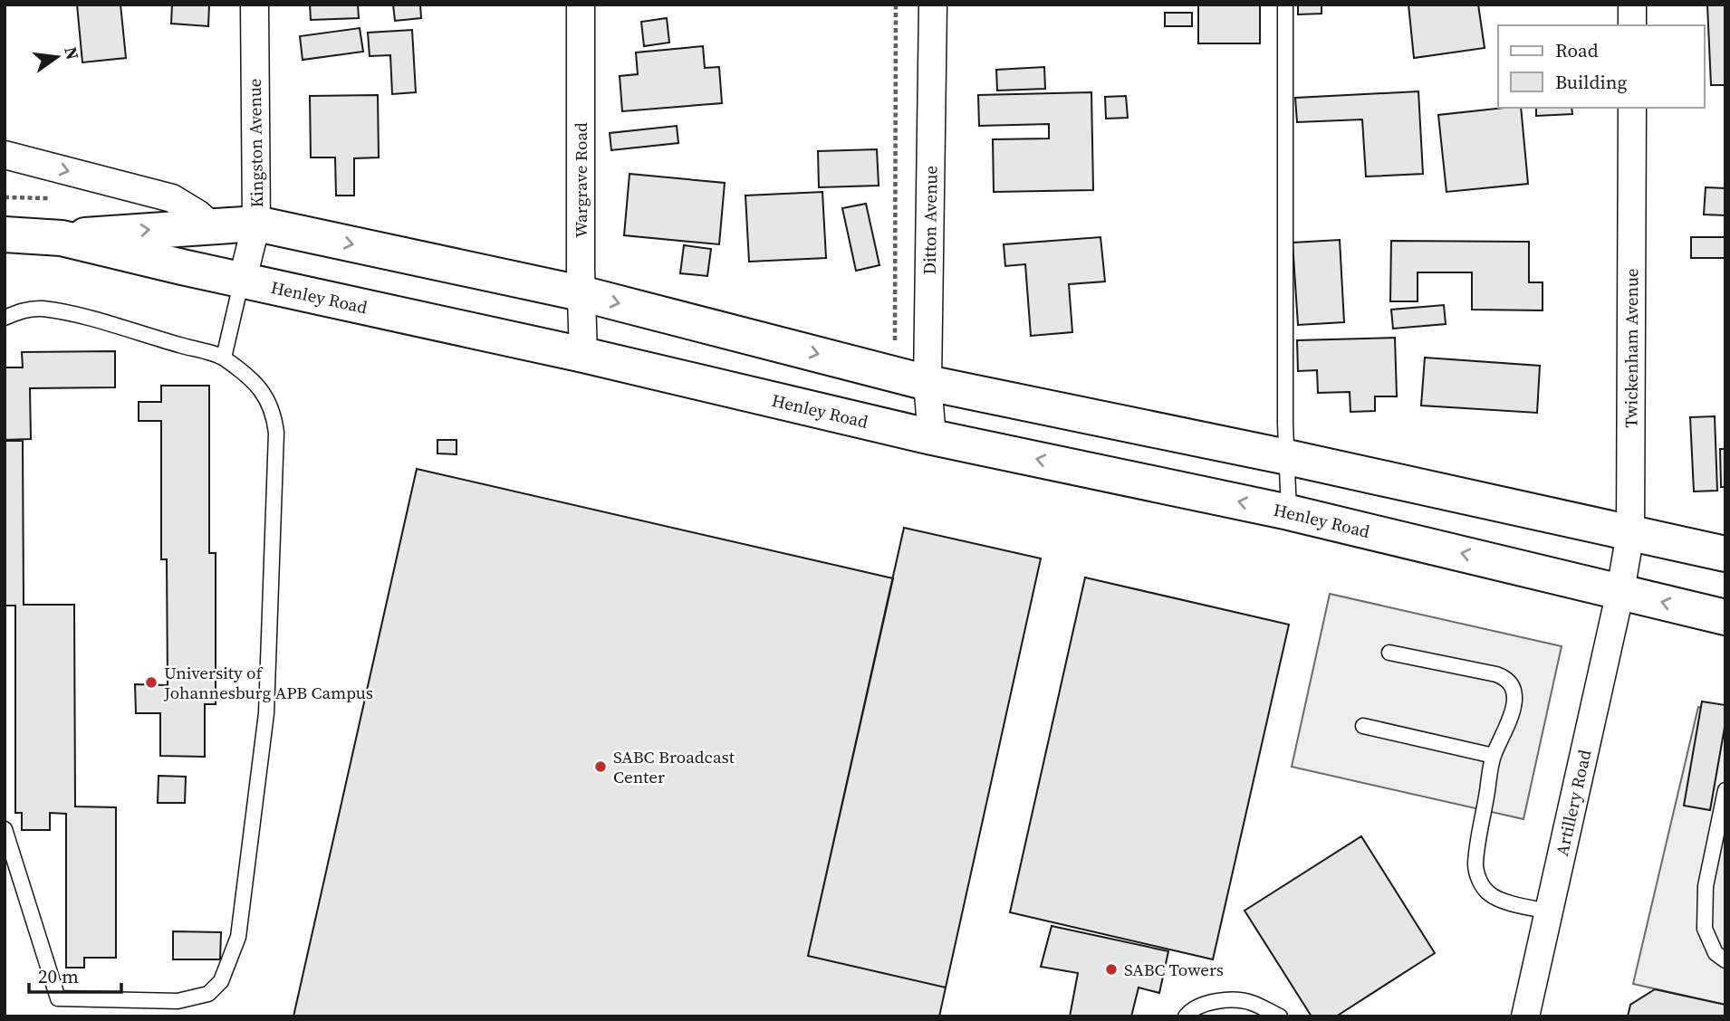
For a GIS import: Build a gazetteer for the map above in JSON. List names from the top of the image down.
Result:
{
  "streets": {
    "main road": ["Henley Road"],
    "street": [
      "Kingston Avenue",
      "Wargrave Road",
      "Ditton Avenue",
      "Twickenham Avenue",
      "Artillery Road"
    ]
  },
  "crossings": [
    ["Kingston Avenue", "Henley Road"],
    ["Wargrave Road", "Henley Road"],
    ["Ditton Avenue", "Henley Road"],
    ["Henley Road", "Twickenham Avenue"],
    ["Henley Road", "Artillery Road"],
    ["Twickenham Avenue", "Artillery Road"]
  ],
  "places": ["University of Johannesburg APB Campus", "SABC Broadcast Center", "SABC Towers"],
  "legend": ["Road", "Building"],
  "scale_bar": "20 m",
  "north": "right"
}
